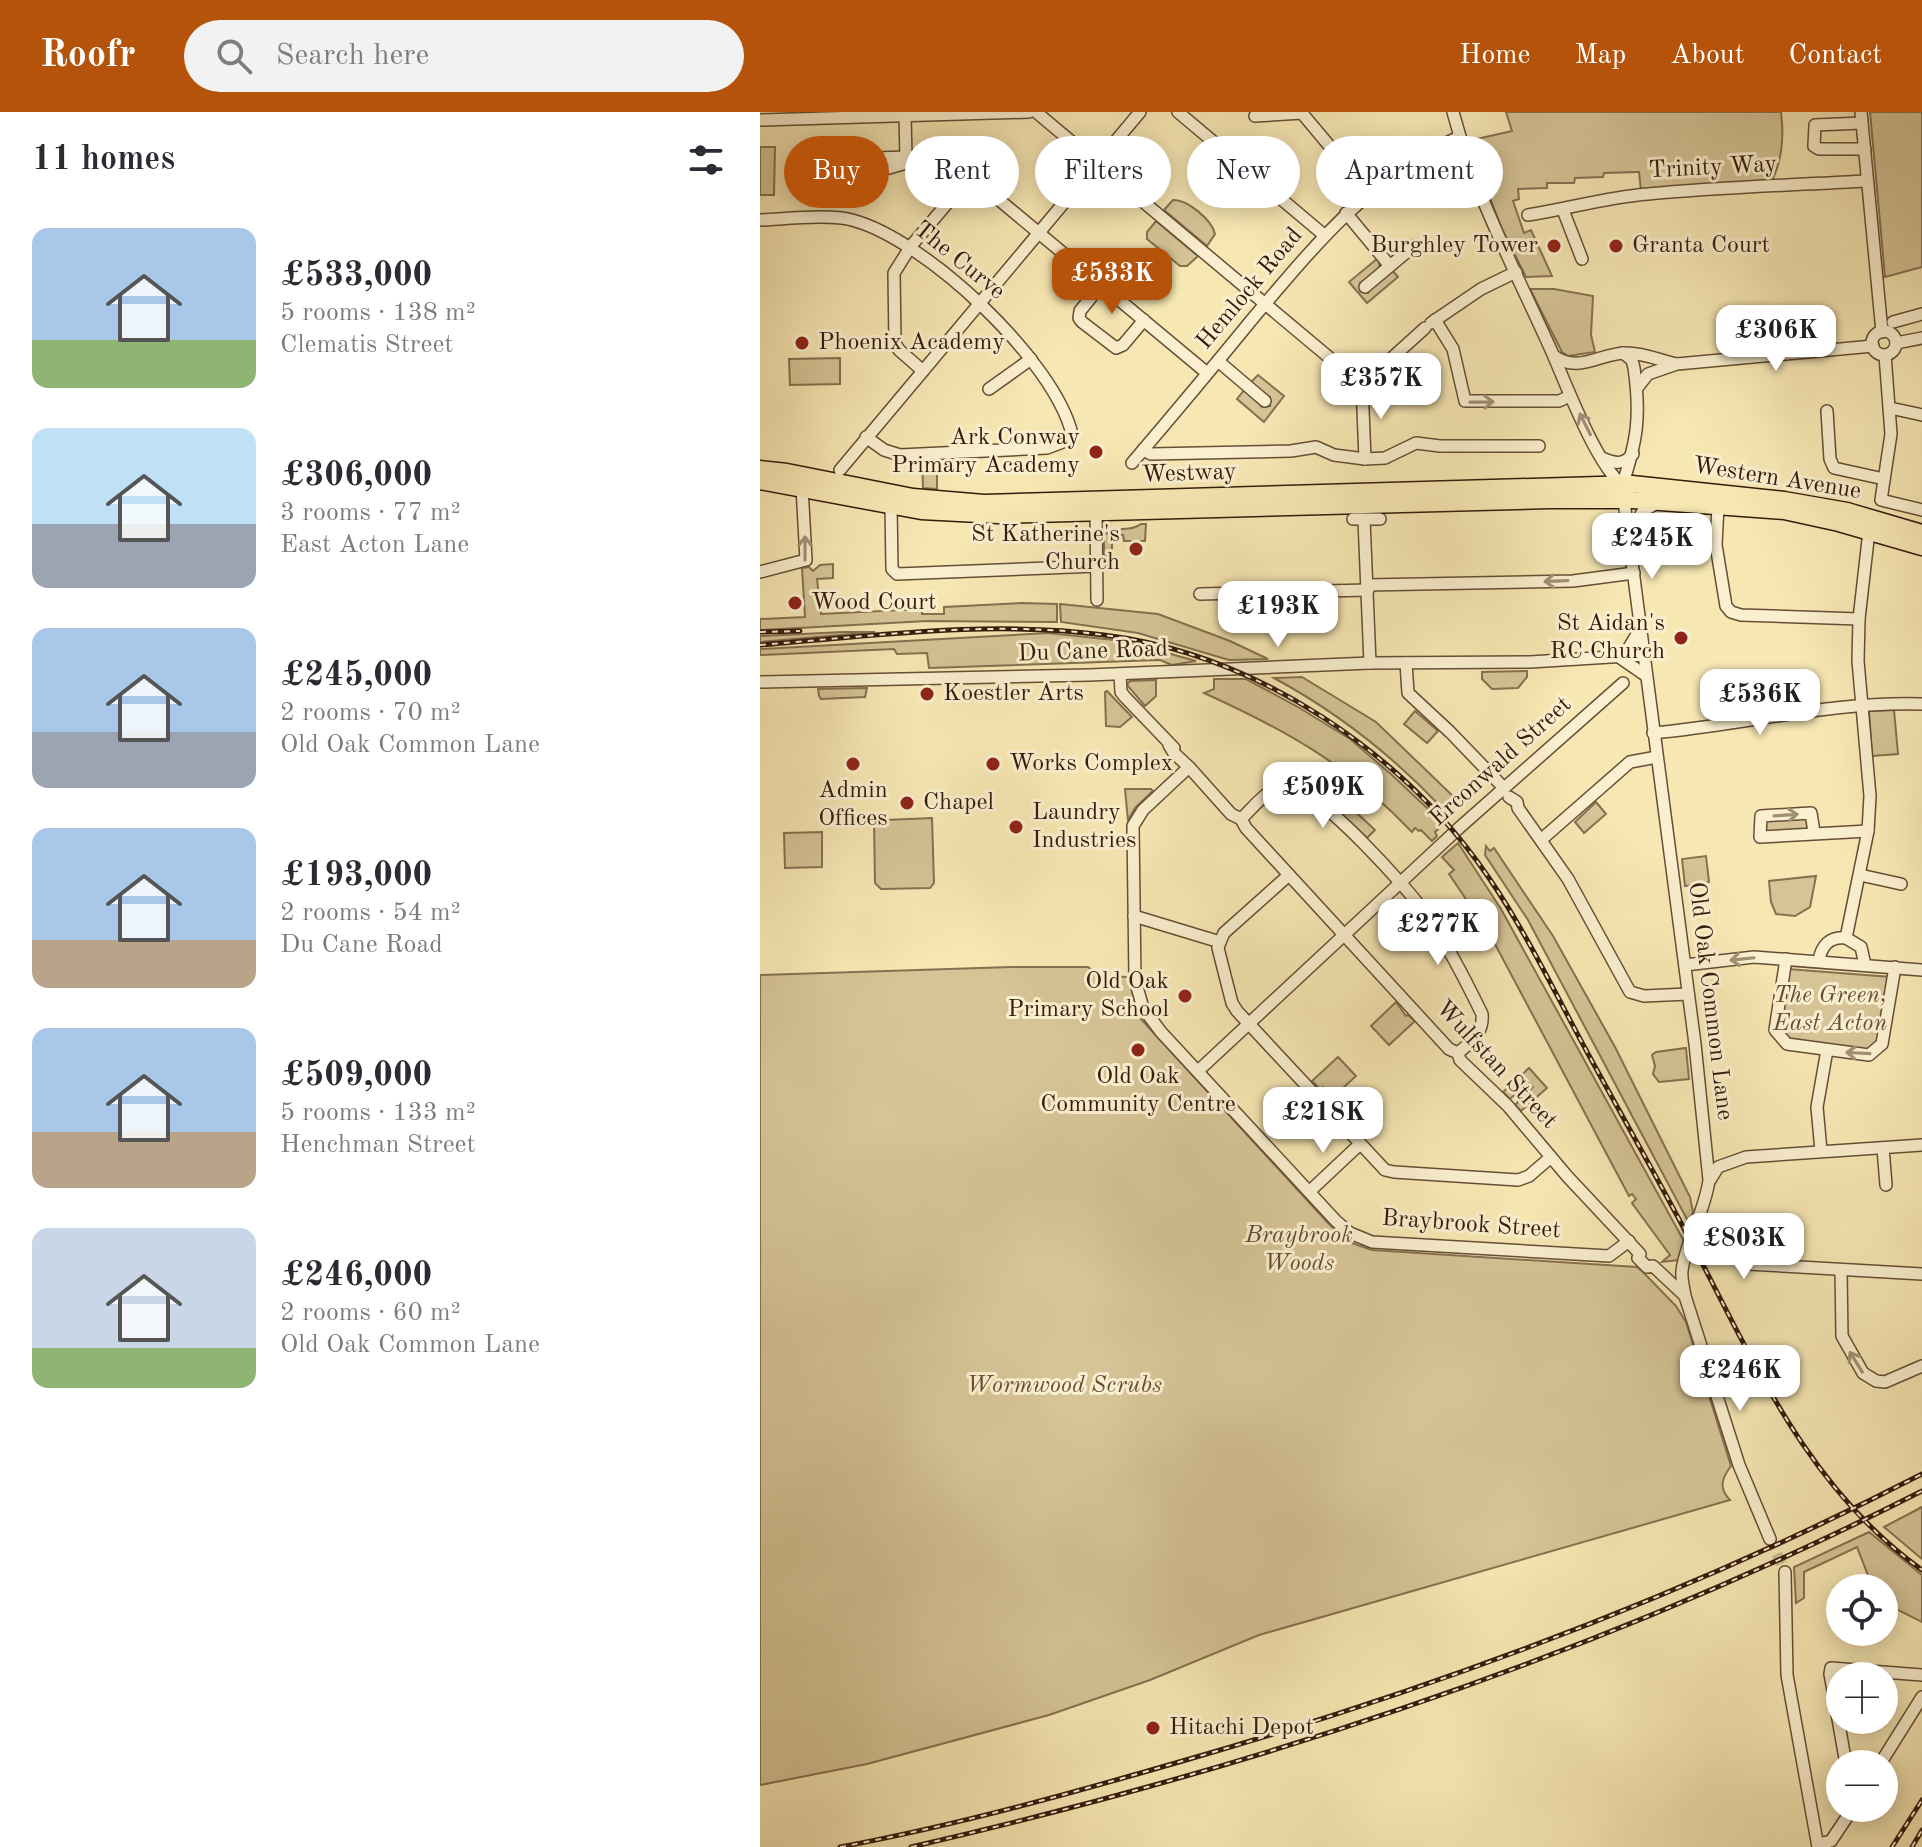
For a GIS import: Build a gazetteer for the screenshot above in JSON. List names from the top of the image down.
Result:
{
  "streets": {
    "highway": ["Westway", "Western Avenue"],
    "street": [
      "Trinity Way",
      "The Curve",
      "Hemlock Road",
      "Du Cane Road",
      "Erconwald Street",
      "Old Oak Common Lane",
      "Wulfstan Street",
      "Braybrook Street"
    ]
  },
  "crossings": [
    ["Westway", "Western Avenue"],
    ["Westway", "Old Oak Common Lane"],
    ["Western Avenue", "Old Oak Common Lane"],
    ["Du Cane Road", "Old Oak Common Lane"],
    ["Du Cane Road", "Wulfstan Street"],
    ["Erconwald Street", "Wulfstan Street"],
    ["Erconwald Street", "Braybrook Street"],
    ["Old Oak Common Lane", "Wulfstan Street"],
    ["Wulfstan Street", "Braybrook Street"]
  ],
  "parks": ["The Green, East Acton", "Braybrook Woods", "Wormwood Scrubs"],
  "places": [
    "Burghley Tower",
    "Granta Court",
    "Phoenix Academy",
    "Ark Conway Primary Academy",
    "St Katherine's Church",
    "Wood Court",
    "St Aidan's RC Church",
    "Koestler Arts",
    "Admin Offices",
    "Works Complex",
    "Chapel",
    "Laundry Industries",
    "Old Oak Primary School",
    "Old Oak Community Centre",
    "Hitachi Depot"
  ],
  "page": {
    "header": "Roofr",
    "search": "Search here",
    "nav": [
      "Home",
      "Map",
      "About",
      "Contact"
    ],
    "heading": "11 homes",
    "chip": [
      "Buy",
      "Rent",
      "Filters",
      "New",
      "Apartment"
    ],
    "list": [
      {
        "name": "£533,000",
        "note": "5 rooms · 138 m² · Clematis Street"
      },
      {
        "name": "£306,000",
        "note": "3 rooms · 77 m² · East Acton Lane"
      },
      {
        "name": "£245,000",
        "note": "2 rooms · 70 m² · Old Oak Common Lane"
      },
      {
        "name": "£193,000",
        "note": "2 rooms · 54 m² · Du Cane Road"
      },
      {
        "name": "£509,000",
        "note": "5 rooms · 133 m² · Henchman Street"
      },
      {
        "name": "£246,000",
        "note": "2 rooms · 60 m² · Old Oak Common Lane"
      }
    ],
    "price": [
      "£533K",
      "£306K",
      "£357K",
      "£245K",
      "£193K",
      "£536K",
      "£509K",
      "£277K",
      "£218K",
      "£803K",
      "£246K"
    ],
    "map_buttons": ["+", "−"]
  }
}
